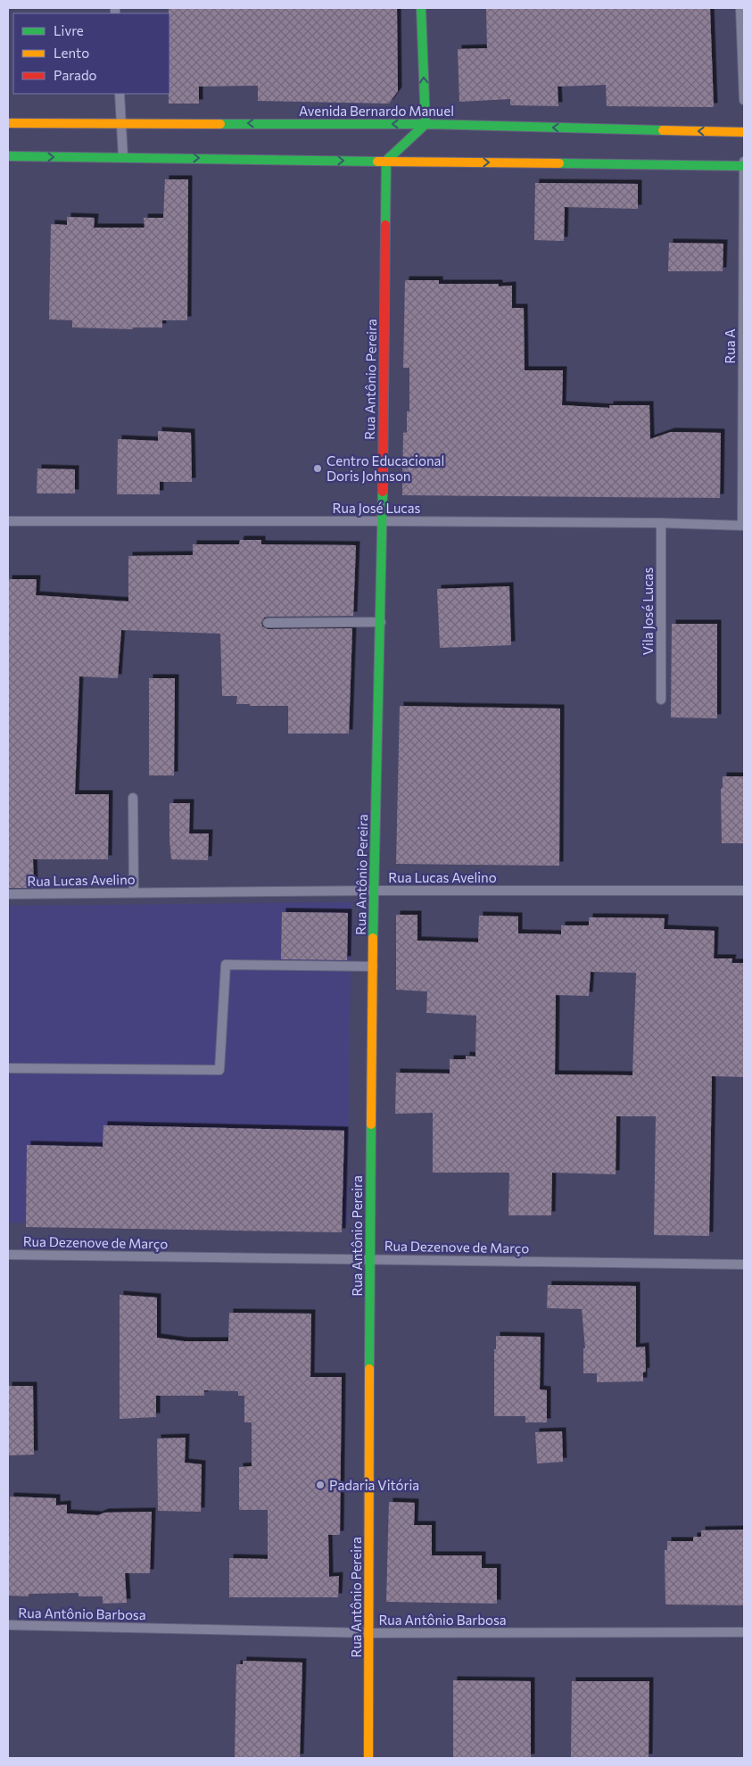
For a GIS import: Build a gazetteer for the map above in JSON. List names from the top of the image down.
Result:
{
  "streets": {
    "street": [
      "Avenida Bernardo Manuel",
      "Rua A",
      "Rua Antônio Pereira",
      "Rua José Lucas",
      "Vila José Lucas",
      "Rua Lucas Avelino",
      "Rua Dezenove de Março",
      "Rua Antônio Barbosa"
    ]
  },
  "crossings": [
    ["Rua A", "Rua José Lucas"],
    ["Rua Antônio Pereira", "Rua José Lucas"],
    ["Rua Antônio Pereira", "Rua Lucas Avelino"],
    ["Rua Antônio Pereira", "Rua Dezenove de Março"],
    ["Rua Antônio Pereira", "Rua Antônio Barbosa"],
    ["Rua José Lucas", "Vila José Lucas"]
  ],
  "places": ["Centro Educacional Doris Johnson", "Padaria Vitória"],
  "legend": ["Livre", "Lento", "Parado"]
}
